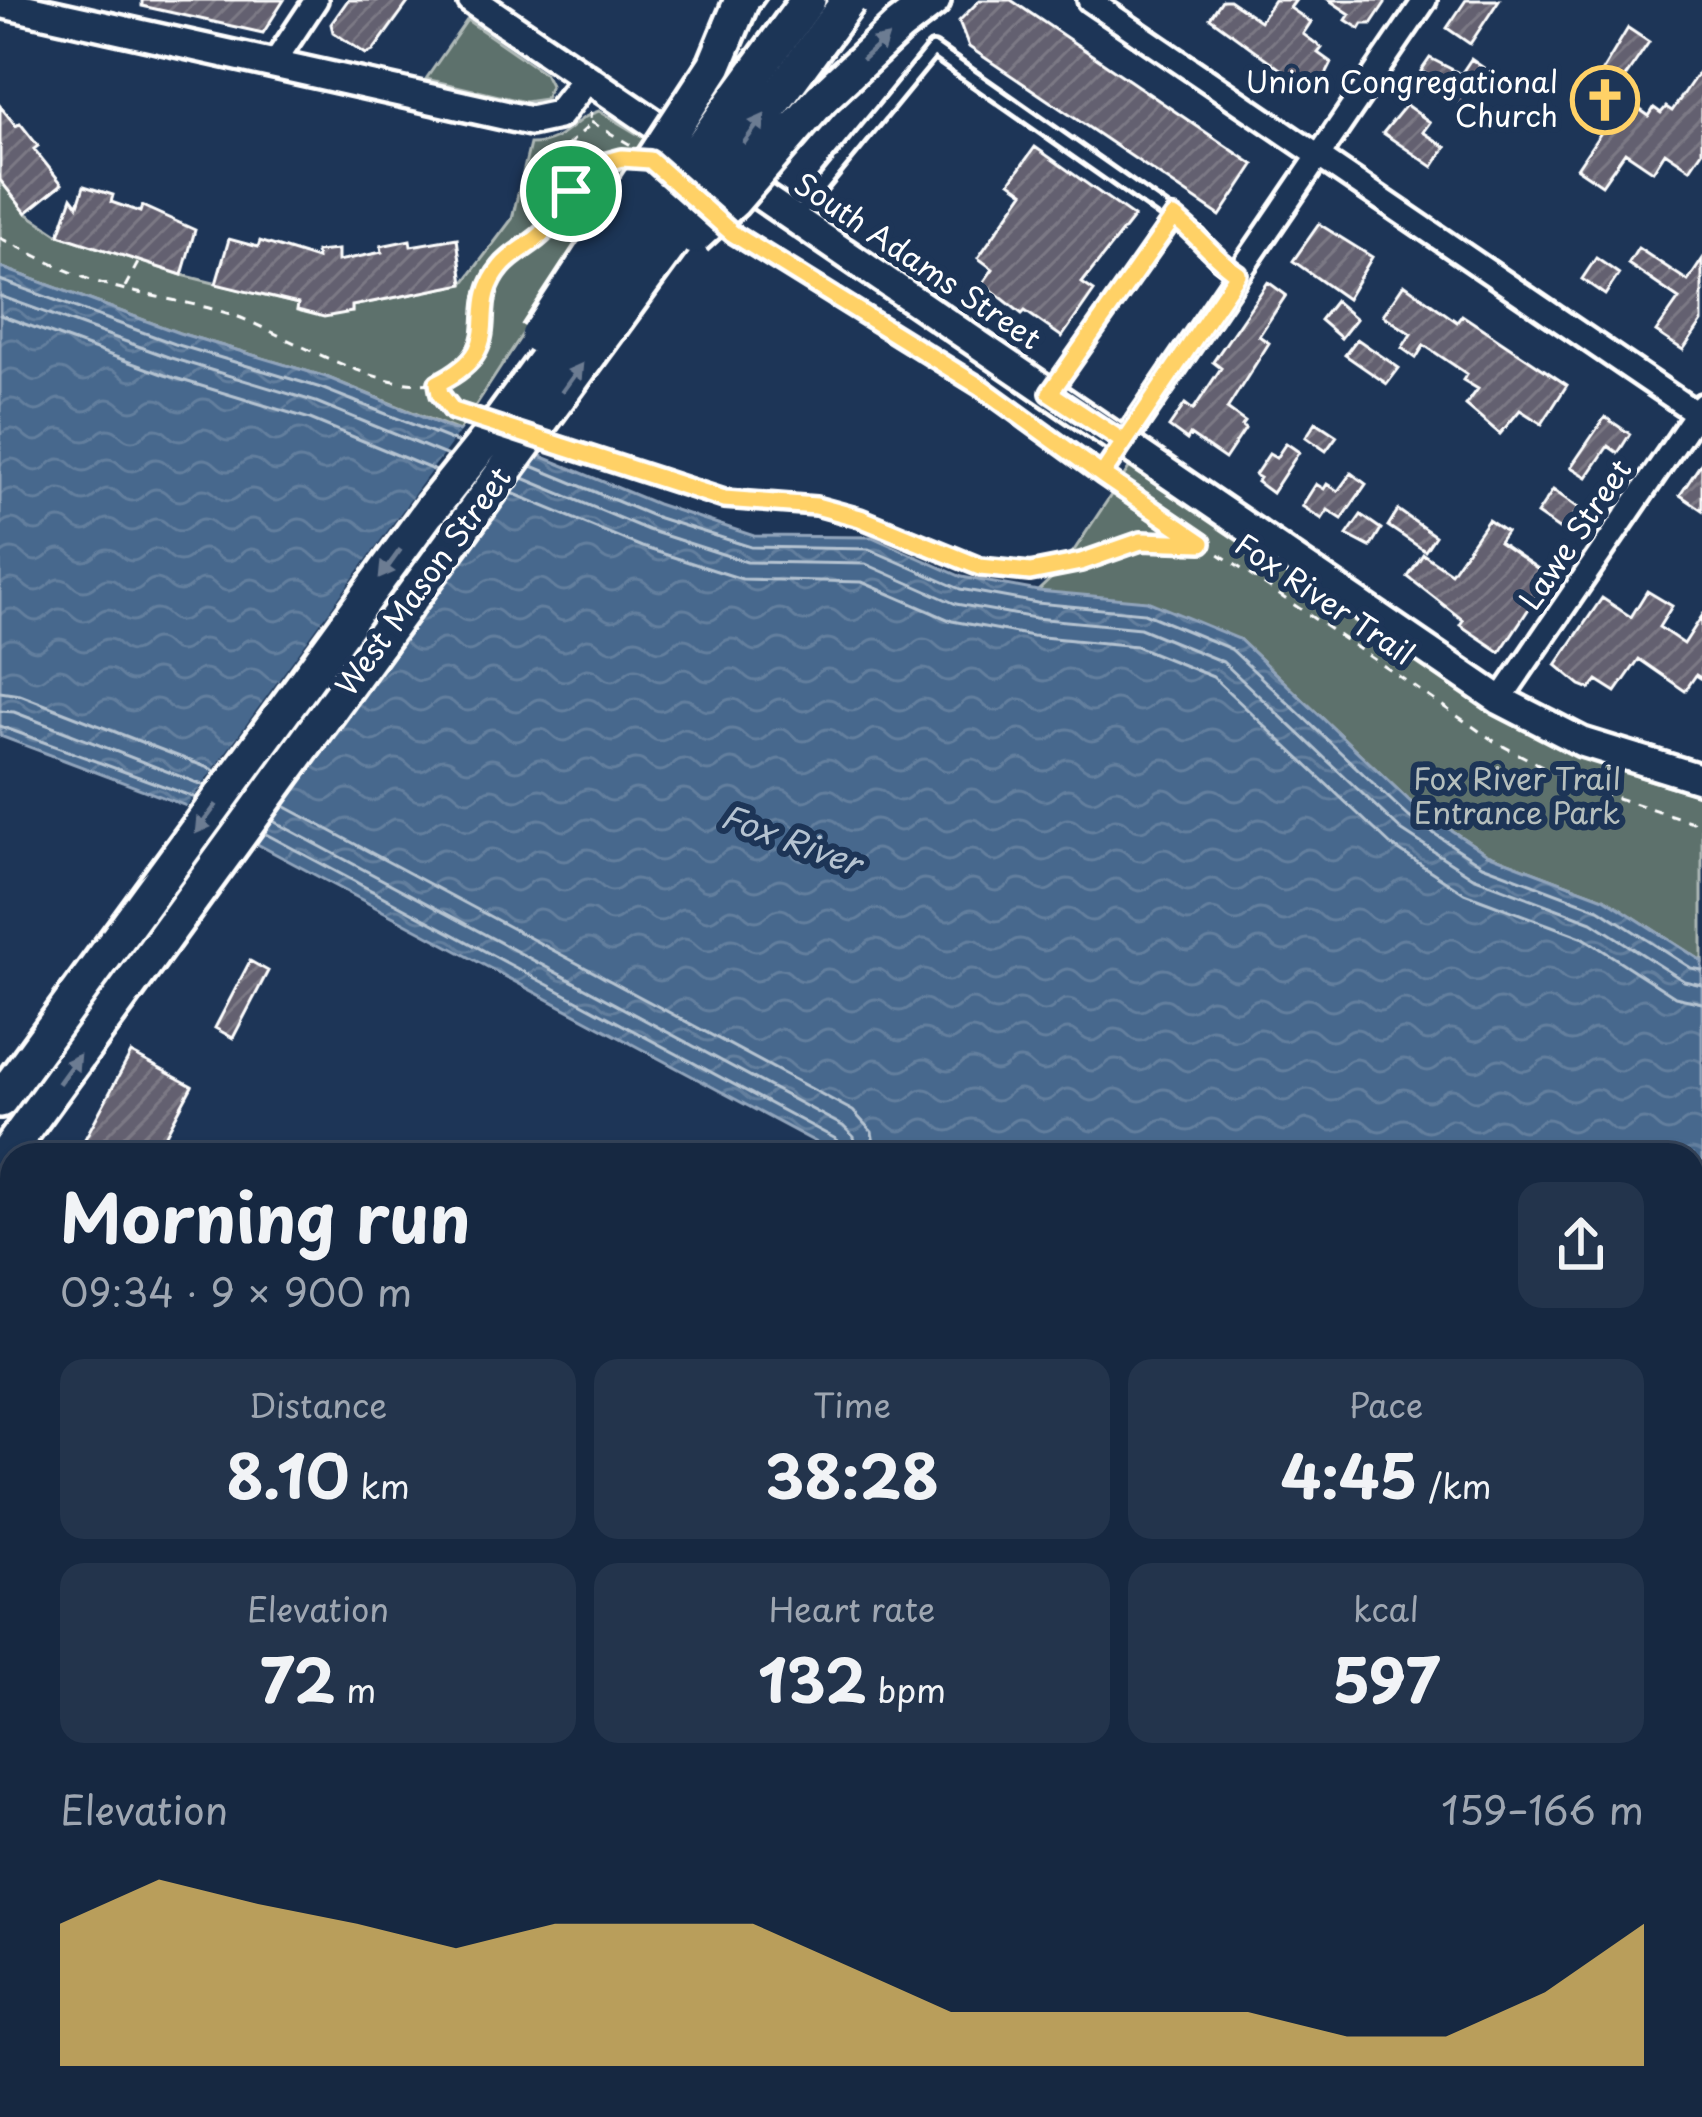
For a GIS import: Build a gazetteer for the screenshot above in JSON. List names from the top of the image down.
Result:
{
  "streets": {
    "main road": ["West Mason Street"],
    "street": ["South Adams Street", "Lawe Street"],
    "path": ["Fox River Trail"]
  },
  "crossings": [
    ["South Adams Street", "Lawe Street"]
  ],
  "water": ["Fox River"],
  "parks": ["Fox River Trail Entrance Park"],
  "places": {
    "church": ["Union Congregational Church"]
  },
  "page": {
    "heading": ["Morning run", "09:34 · 9 × 900 m"],
    "stats": [
      ["Distance", "8.10 km"],
      ["Time", "38:28"],
      ["Pace", "4:45 /km"],
      ["Elevation", "72 m"],
      ["Heart rate", "132 bpm"],
      ["kcal", "597"]
    ],
    "chart": ["Elevation", "159–166 m"]
  }
}
